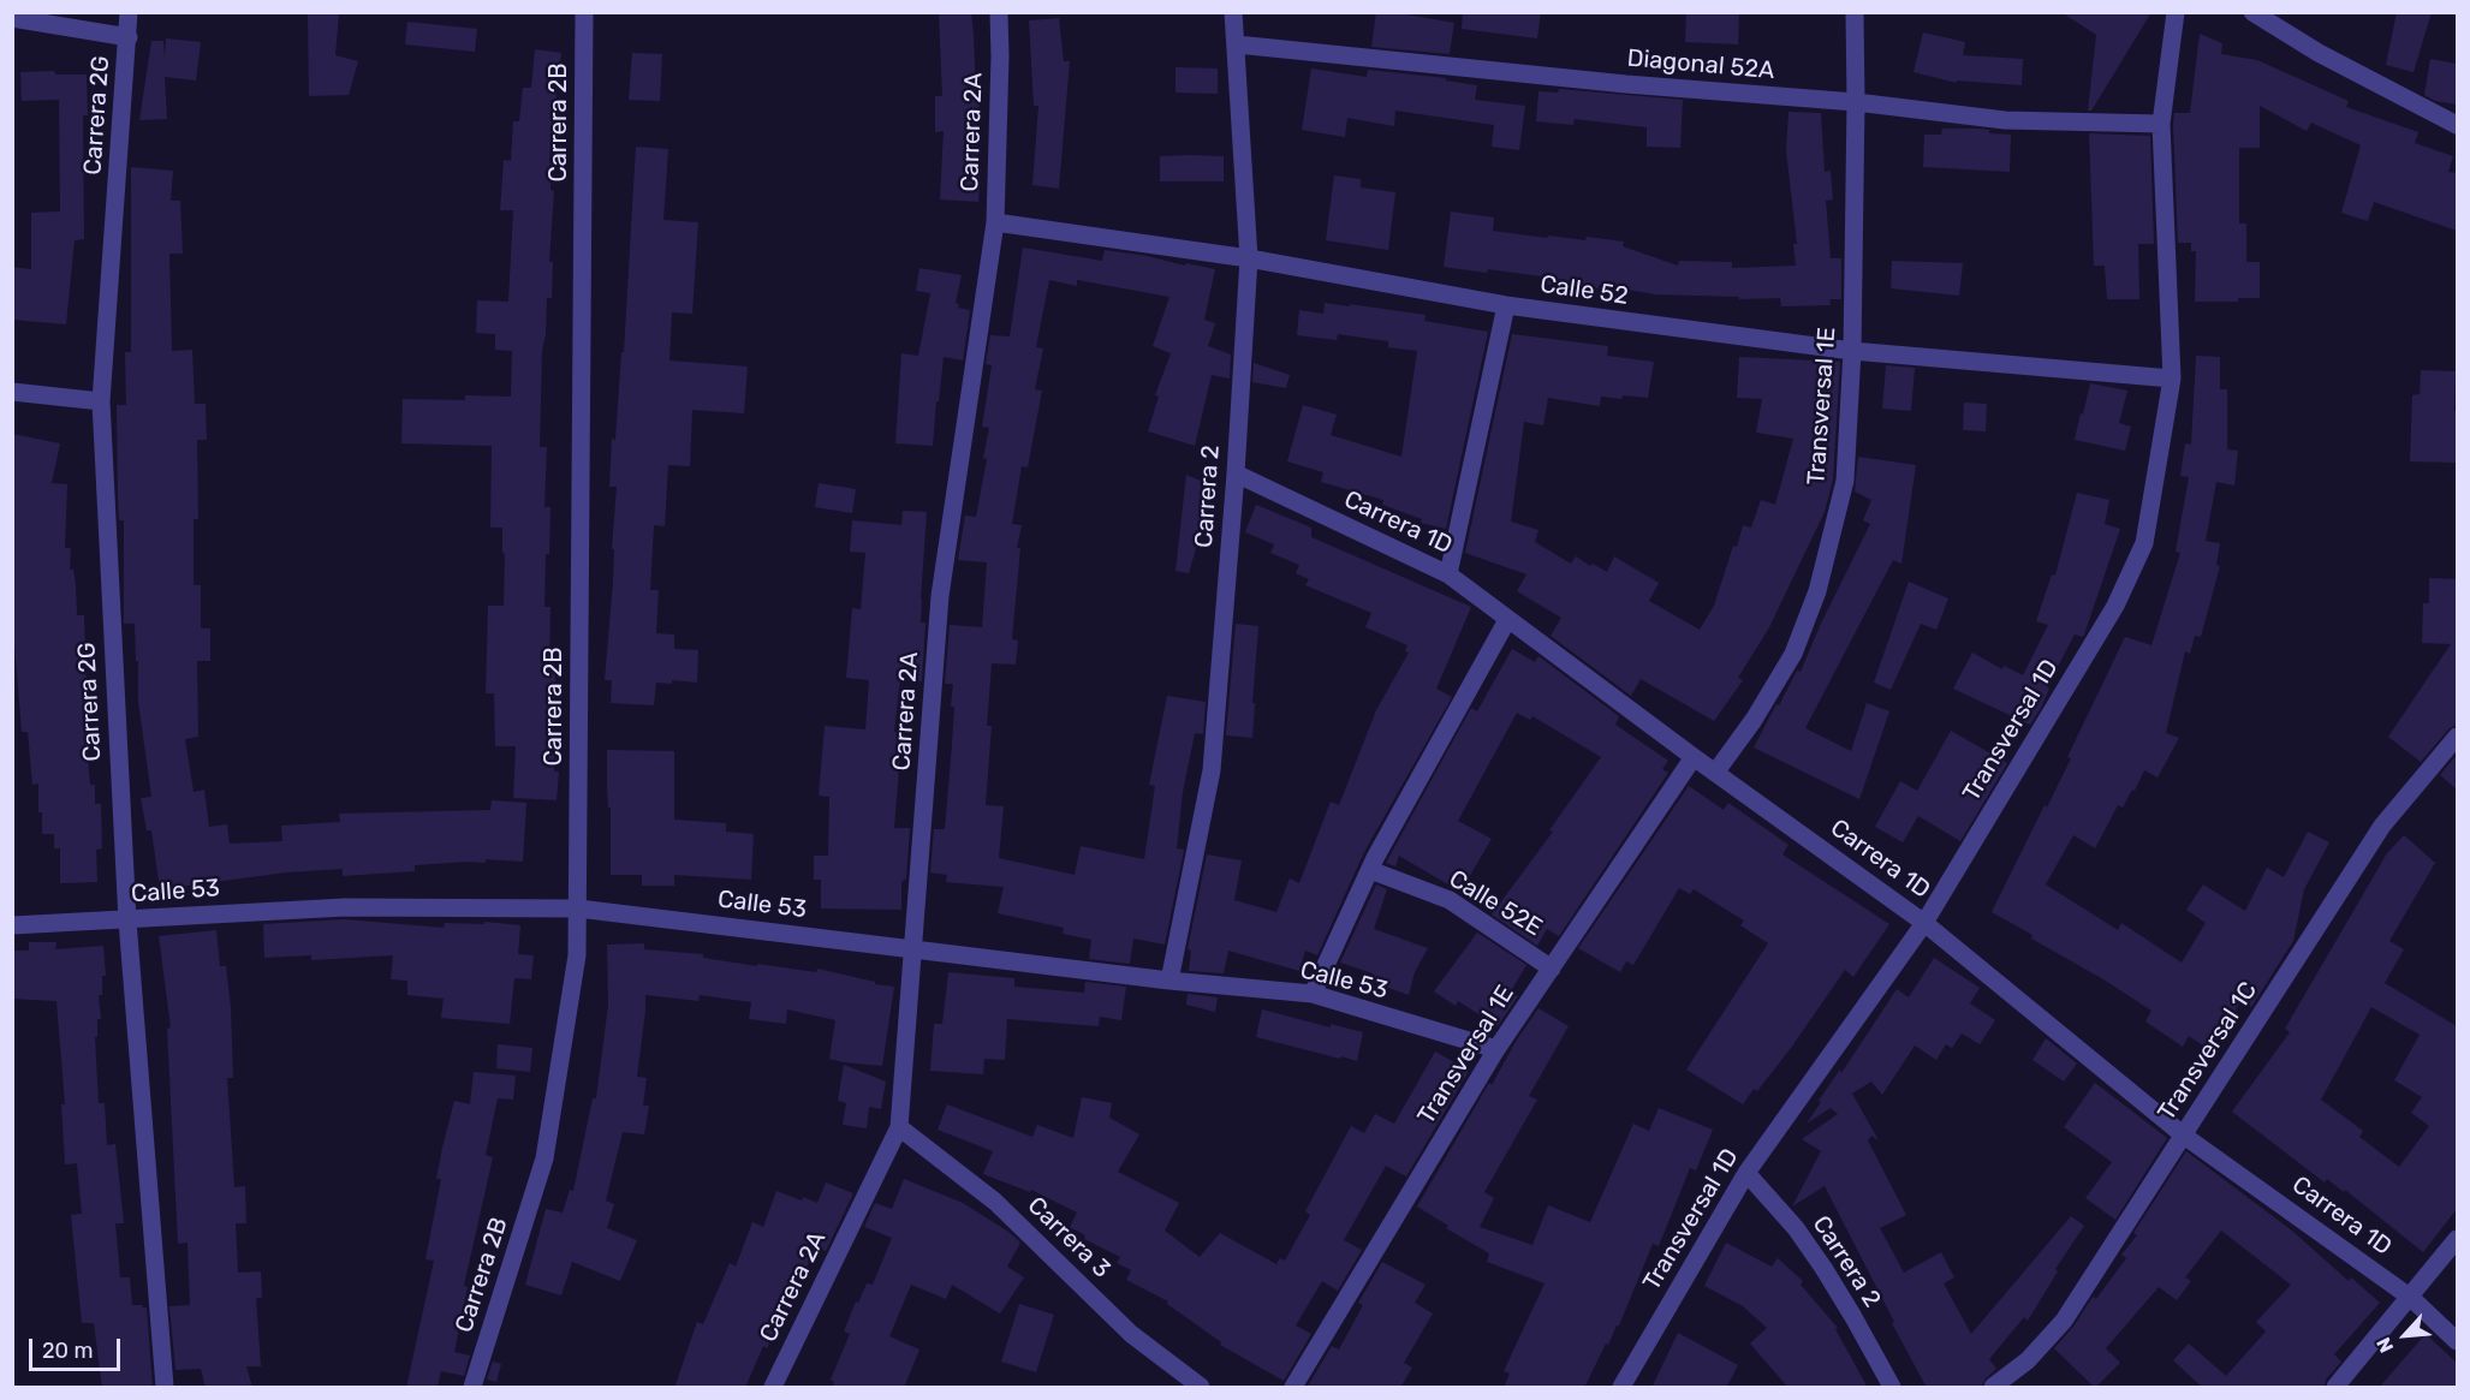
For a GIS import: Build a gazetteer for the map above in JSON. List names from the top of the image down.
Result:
{
  "streets": {
    "street": [
      "Diagonal 52A",
      "Carrera 2G",
      "Carrera 2B",
      "Carrera 2A",
      "Calle 52",
      "Transversal 1E",
      "Carrera 2",
      "Carrera 1D",
      "Transversal 1D",
      "Calle 53",
      "Calle 52E",
      "Transversal 1C",
      "Carrera 3"
    ]
  },
  "crossings": [
    ["Diagonal 52A", "Transversal 1E"],
    ["Diagonal 52A", "Carrera 2"],
    ["Diagonal 52A", "Transversal 1D"],
    ["Carrera 2G", "Calle 53"],
    ["Carrera 2B", "Calle 53"],
    ["Carrera 2A", "Calle 52"],
    ["Carrera 2A", "Calle 53"],
    ["Carrera 2A", "Carrera 3"],
    ["Calle 52", "Transversal 1E"],
    ["Calle 52", "Carrera 2"],
    ["Calle 52", "Transversal 1D"],
    ["Transversal 1E", "Carrera 1D"],
    ["Transversal 1E", "Calle 53"],
    ["Transversal 1E", "Calle 52E"],
    ["Carrera 2", "Carrera 1D"],
    ["Carrera 2", "Transversal 1D"],
    ["Carrera 2", "Calle 53"],
    ["Carrera 1D", "Transversal 1D"],
    ["Carrera 1D", "Transversal 1C"]
  ],
  "scale_bar": "20 m",
  "north": "bottom left"
}
